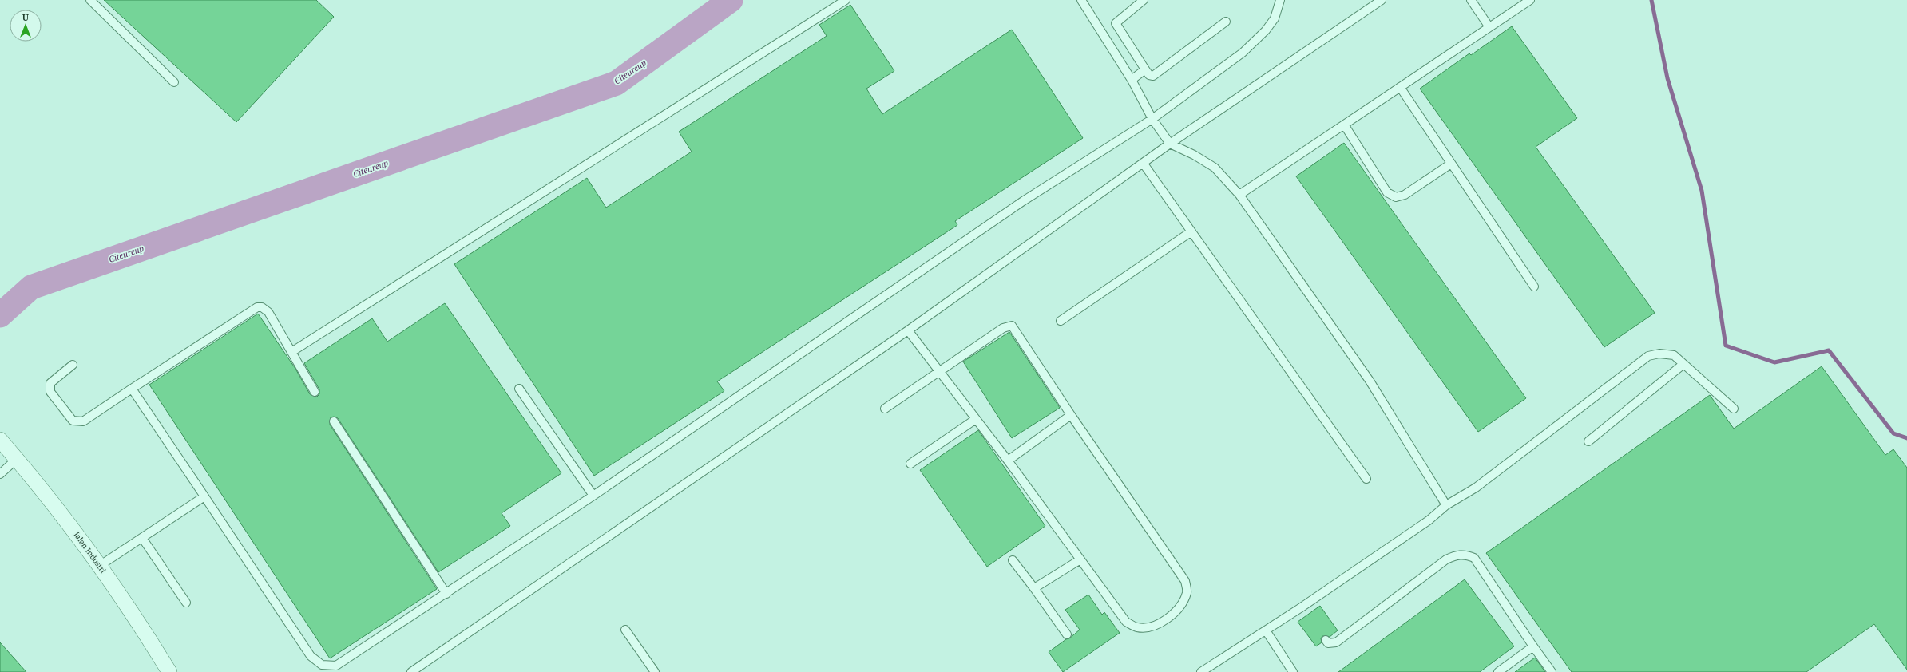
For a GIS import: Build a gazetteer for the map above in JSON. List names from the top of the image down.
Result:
{
  "streets": {
    "street": ["Jalan Industri"]
  },
  "water": ["Citeureup"],
  "north": "top"
}
